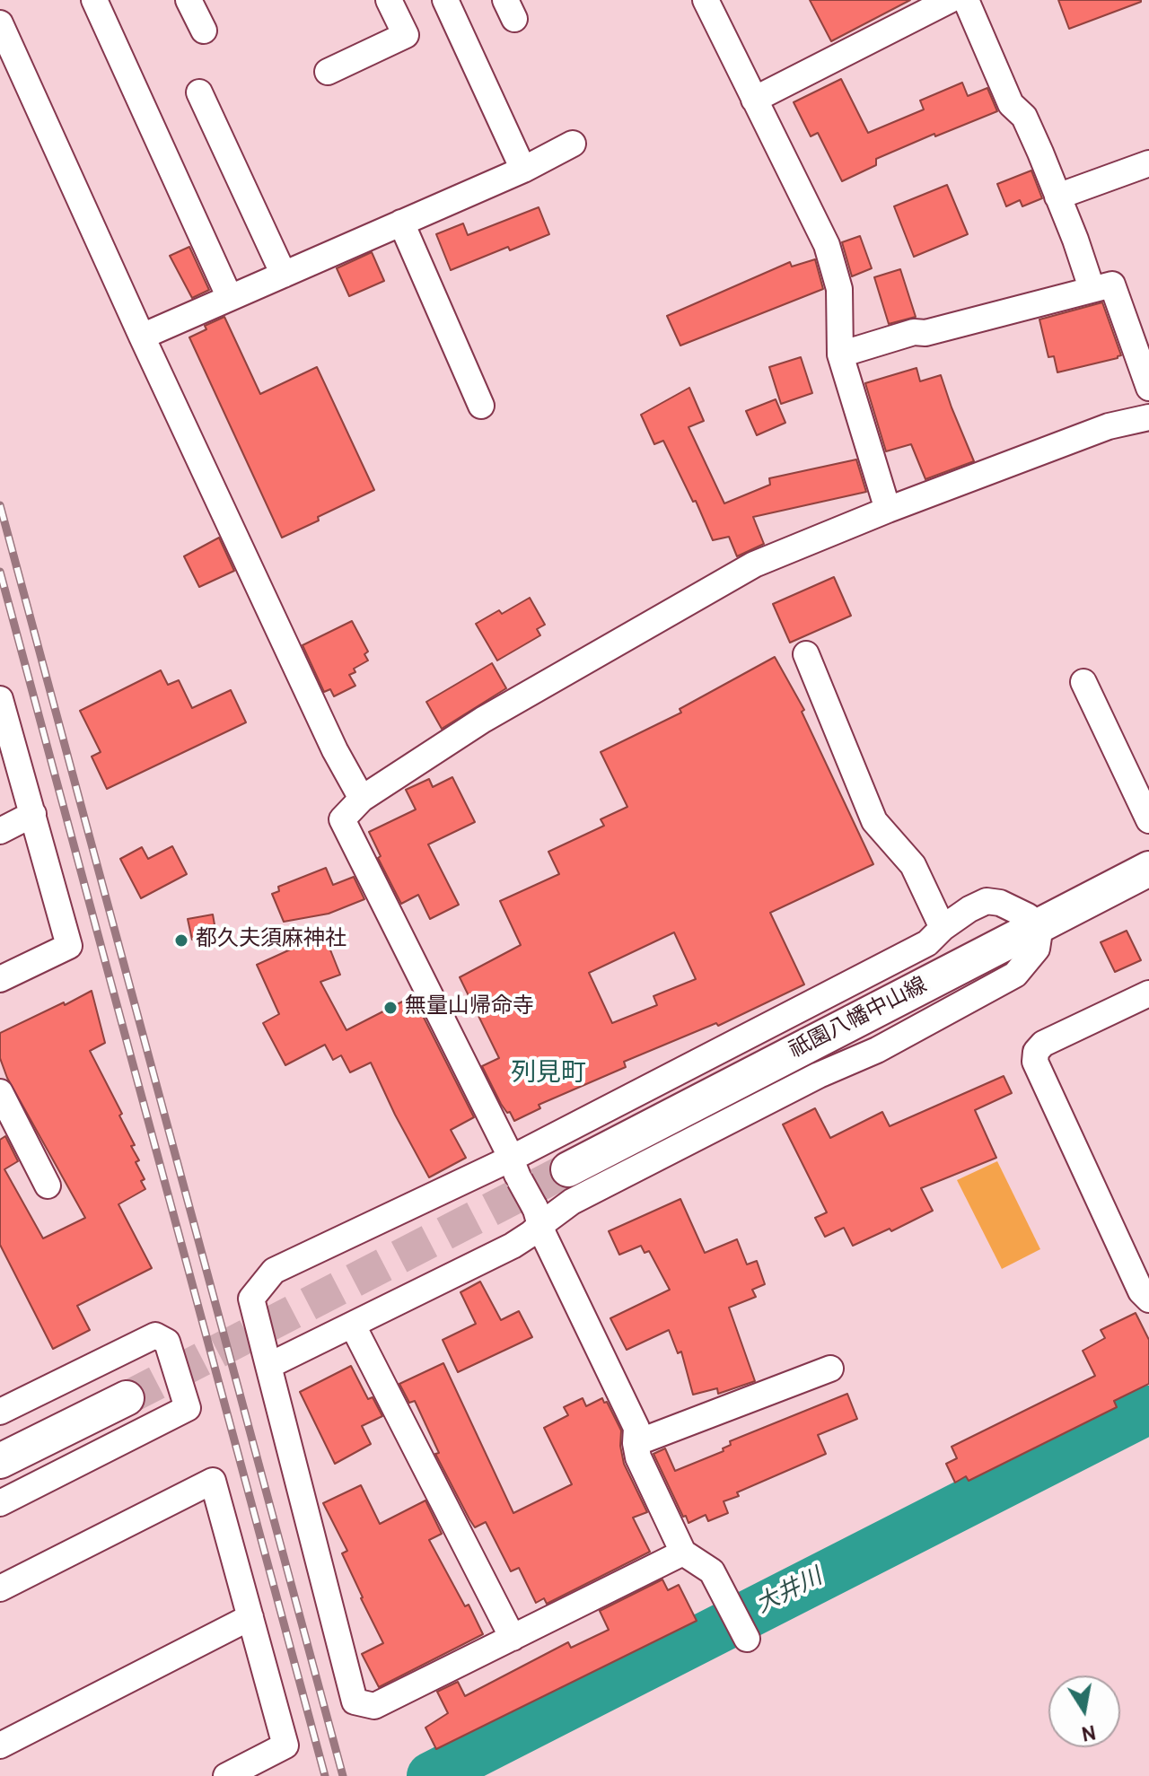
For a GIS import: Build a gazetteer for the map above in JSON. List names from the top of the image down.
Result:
{
  "streets": {
    "main road": ["祇園八幡中山線"]
  },
  "districts": ["列見町"],
  "water": ["大井川"],
  "places": ["都久夫須麻神社", "無量山帰命寺"],
  "north": "bottom"
}
